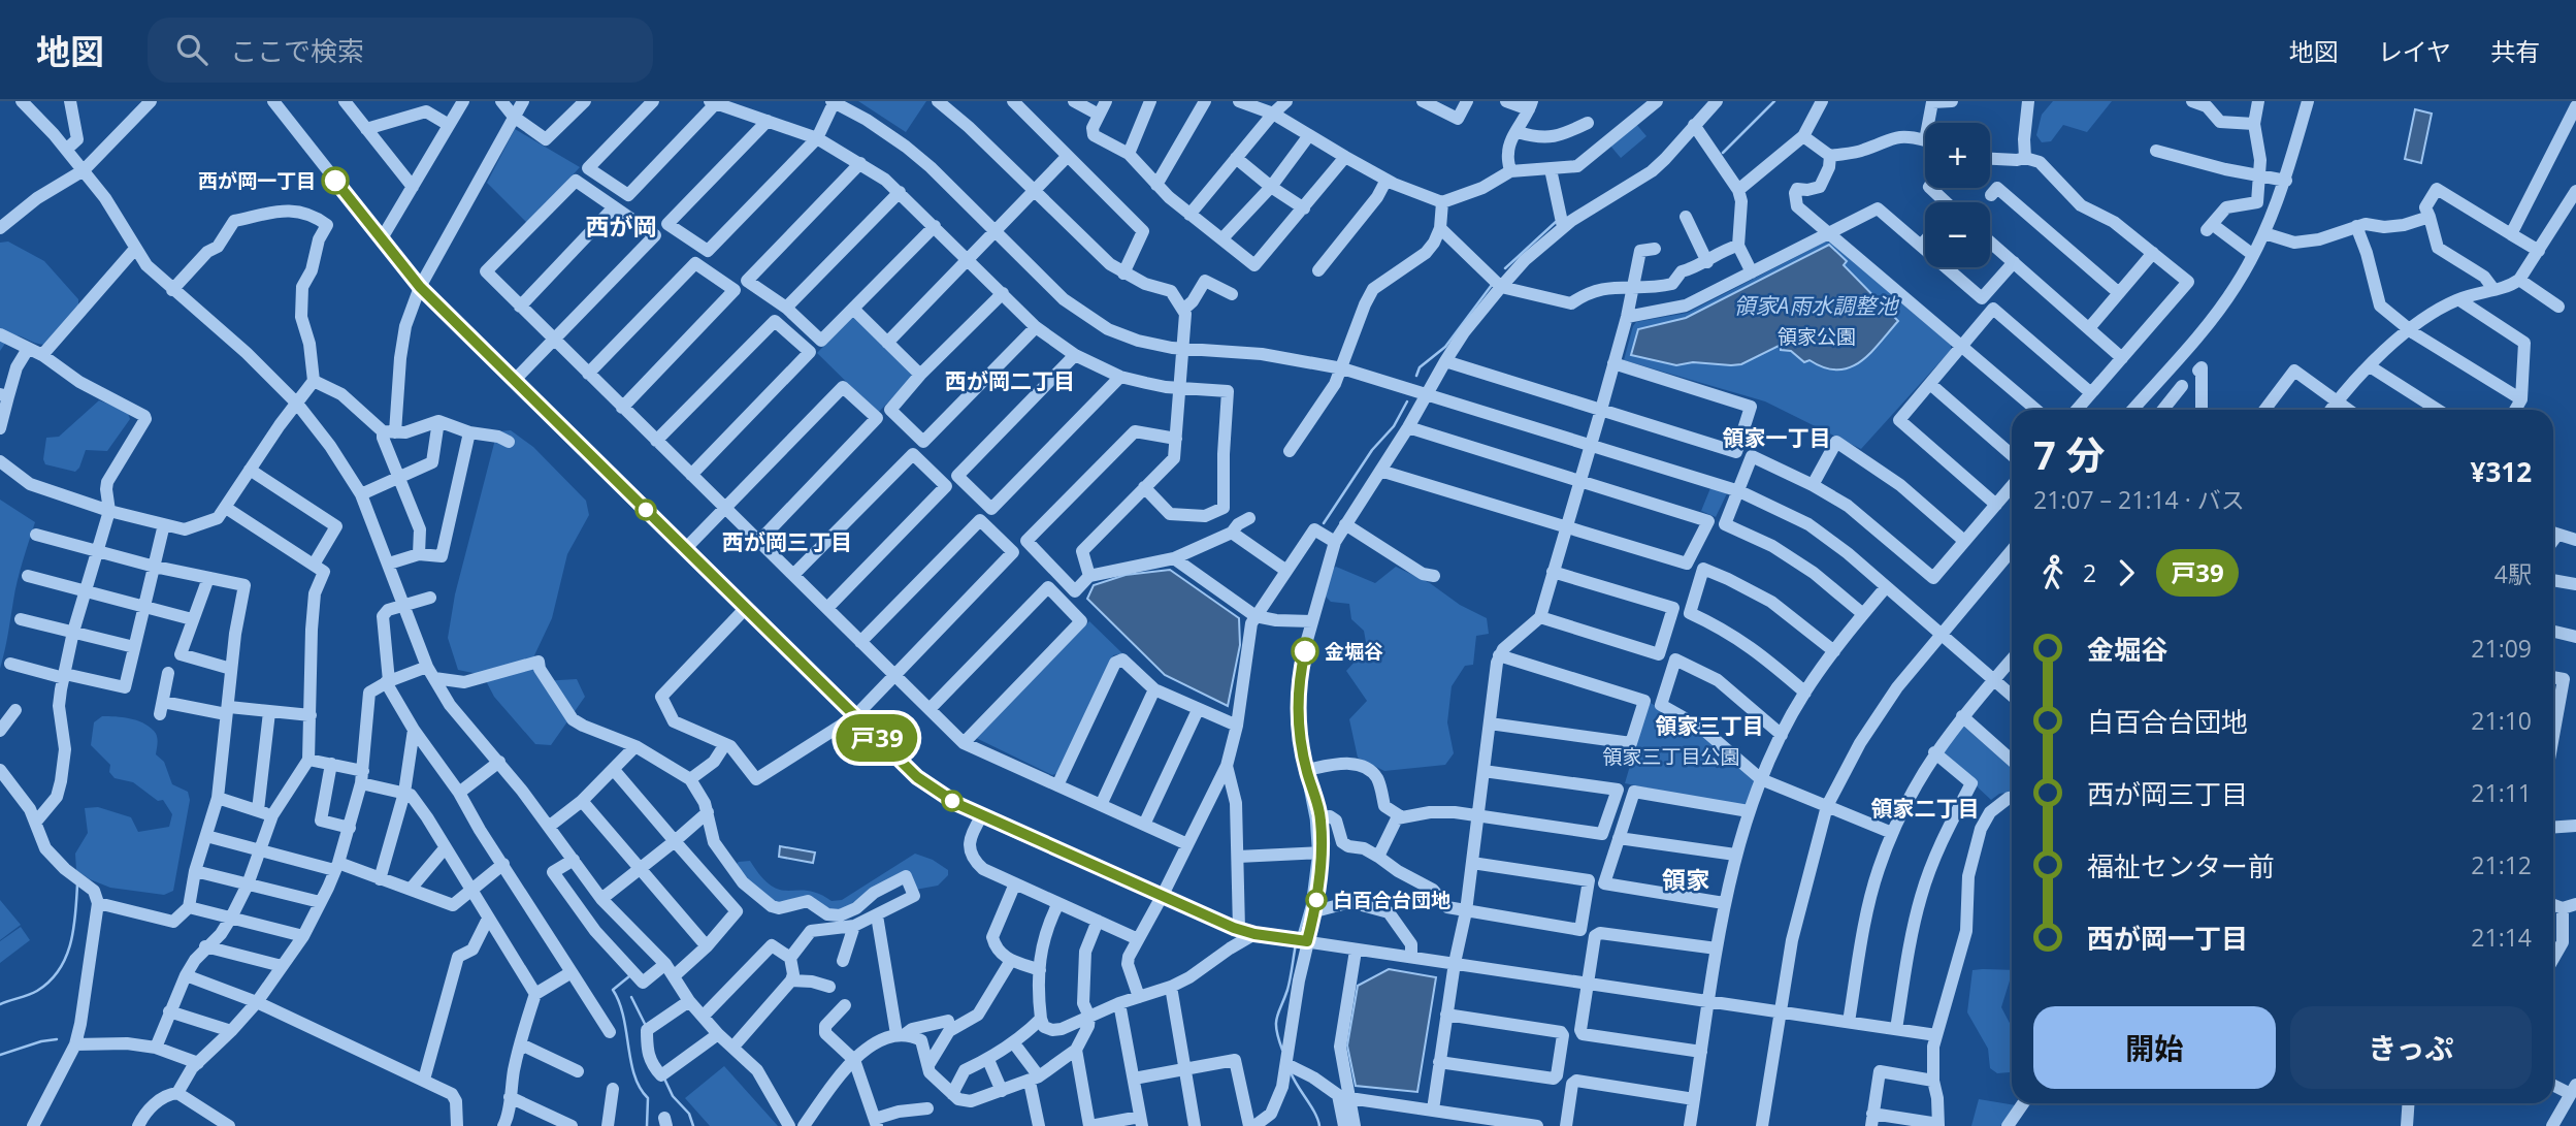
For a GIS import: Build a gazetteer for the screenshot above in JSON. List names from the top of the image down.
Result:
{
  "districts": [
    "西が岡",
    "西が岡二丁目",
    "領家一丁目",
    "西が岡三丁目",
    "領家三丁目",
    "領家二丁目",
    "領家"
  ],
  "water": ["領家A雨水調整池"],
  "parks": ["領家公園", "領家三丁目公園"],
  "places": ["西が岡一丁目", "金堀谷", "白百合台団地"],
  "lines": ["bus line 戸39"],
  "page": {
    "header": "地図",
    "search": "ここで検索",
    "nav": ["地図", "レイヤ", "共有"],
    "on_map": "戸39",
    "map_buttons": ["+", "−"],
    "heading": ["7 分", "21:07 – 21:14 · バス", "¥312"],
    "legs": ["2", "戸39", "4駅"],
    "list": [
      {
        "name": "金堀谷",
        "value": "21:09"
      },
      {
        "name": "白百合台団地",
        "value": "21:10"
      },
      {
        "name": "西が岡三丁目",
        "value": "21:11"
      },
      {
        "name": "福祉センター前",
        "value": "21:12"
      },
      {
        "name": "西が岡一丁目",
        "value": "21:14"
      }
    ],
    "buttons": ["開始", "きっぷ"]
  }
}
